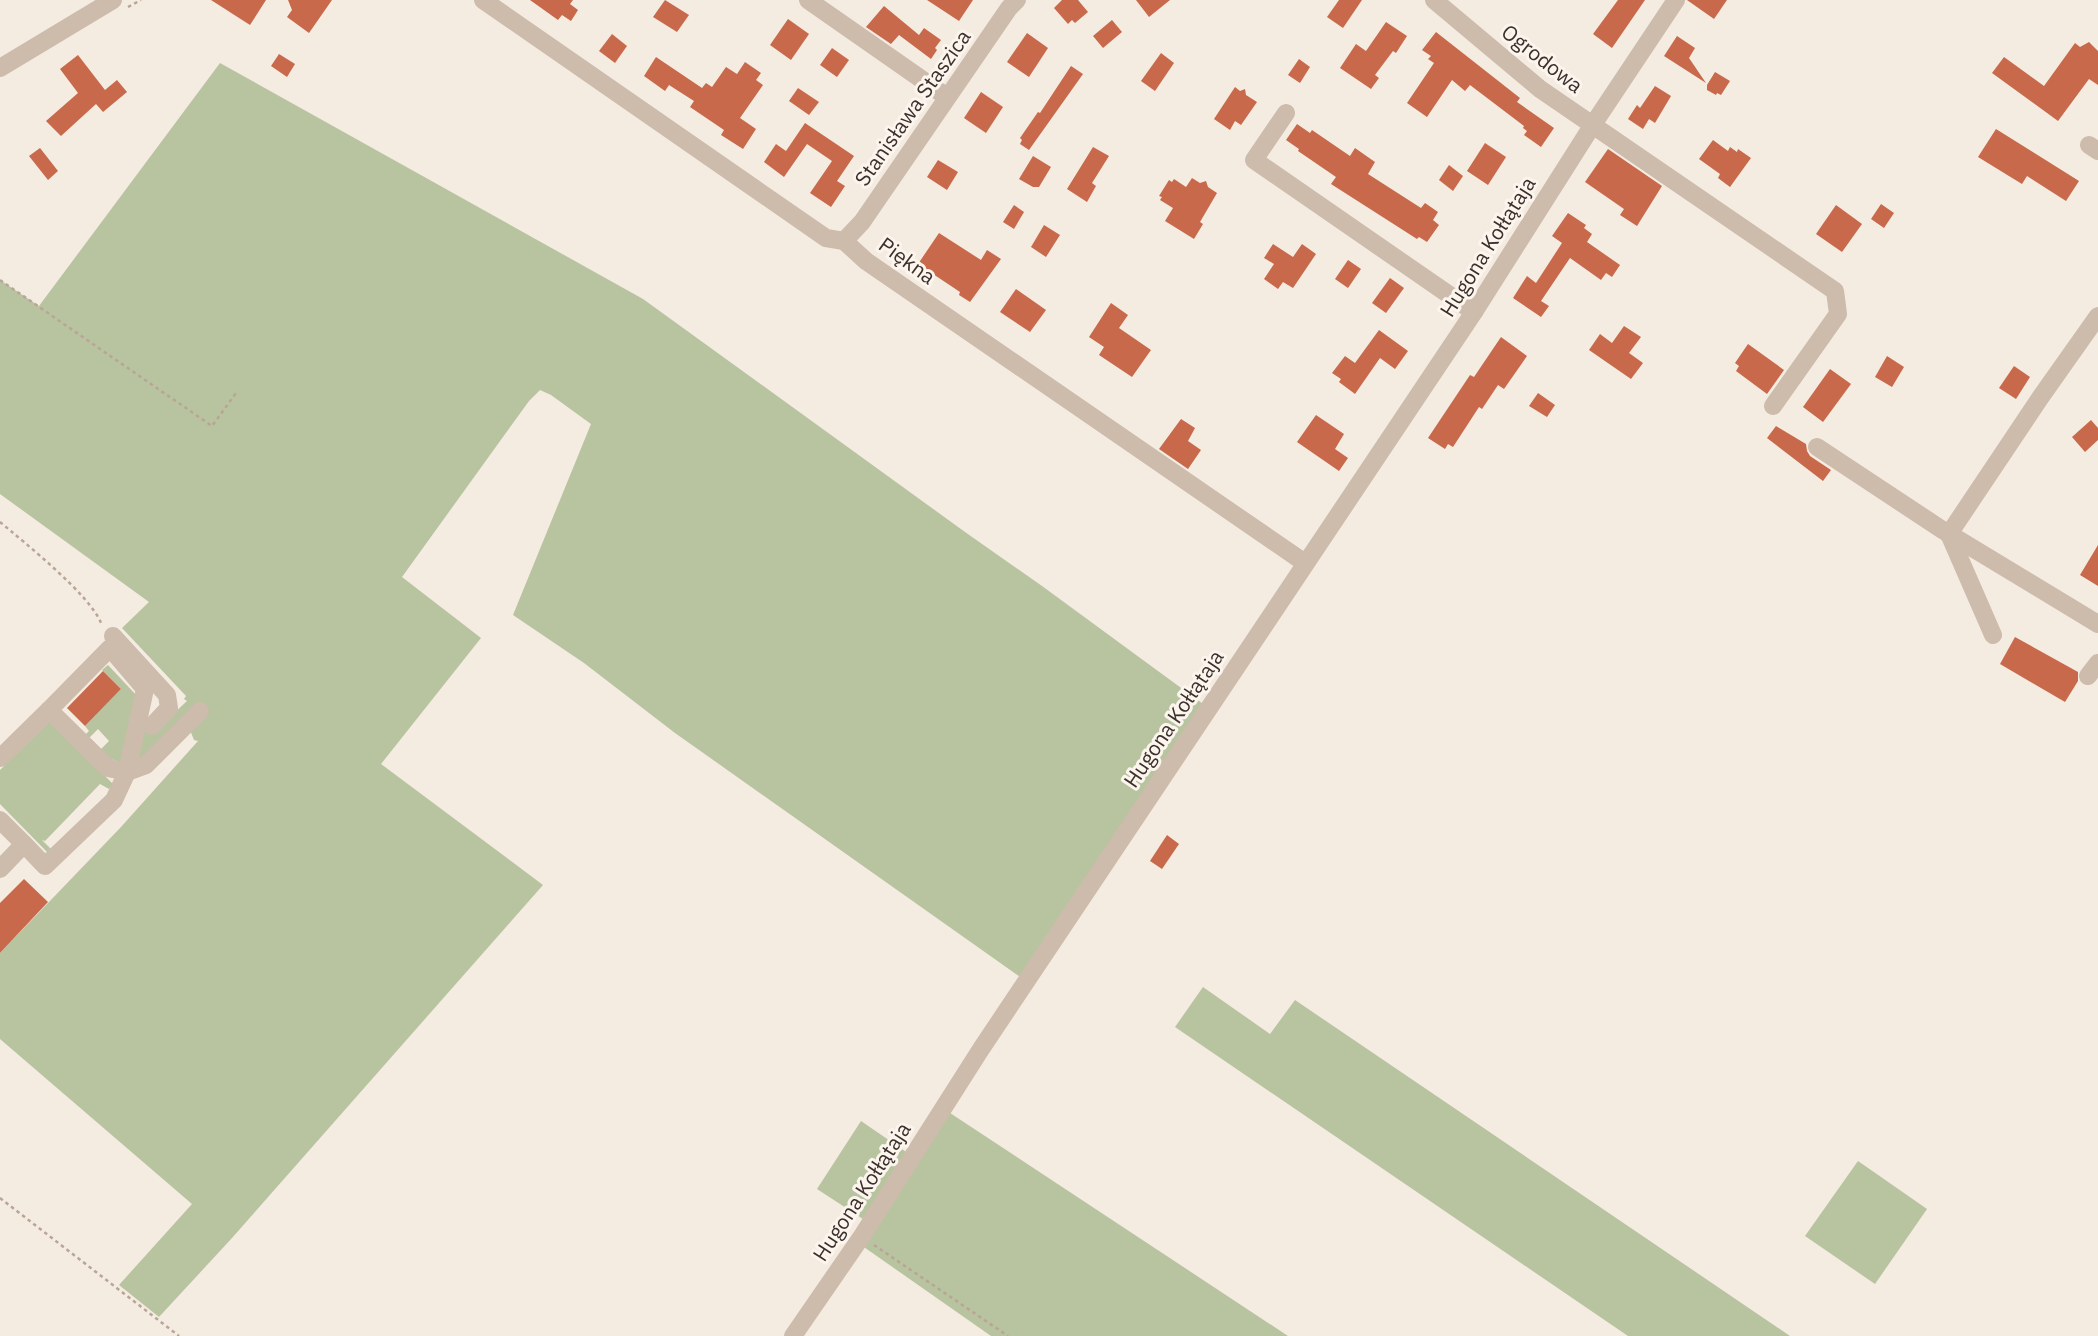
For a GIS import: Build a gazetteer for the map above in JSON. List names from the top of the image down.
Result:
{
  "streets": {
    "street": [
      "Ogrodowa",
      "Stanisława Staszica",
      "Hugona Kołłątaja",
      "Piękna"
    ]
  },
  "crossings": [
    ["Ogrodowa", "Hugona Kołłątaja"],
    ["Stanisława Staszica", "Piękna"],
    ["Hugona Kołłątaja", "Piękna"]
  ]
}
